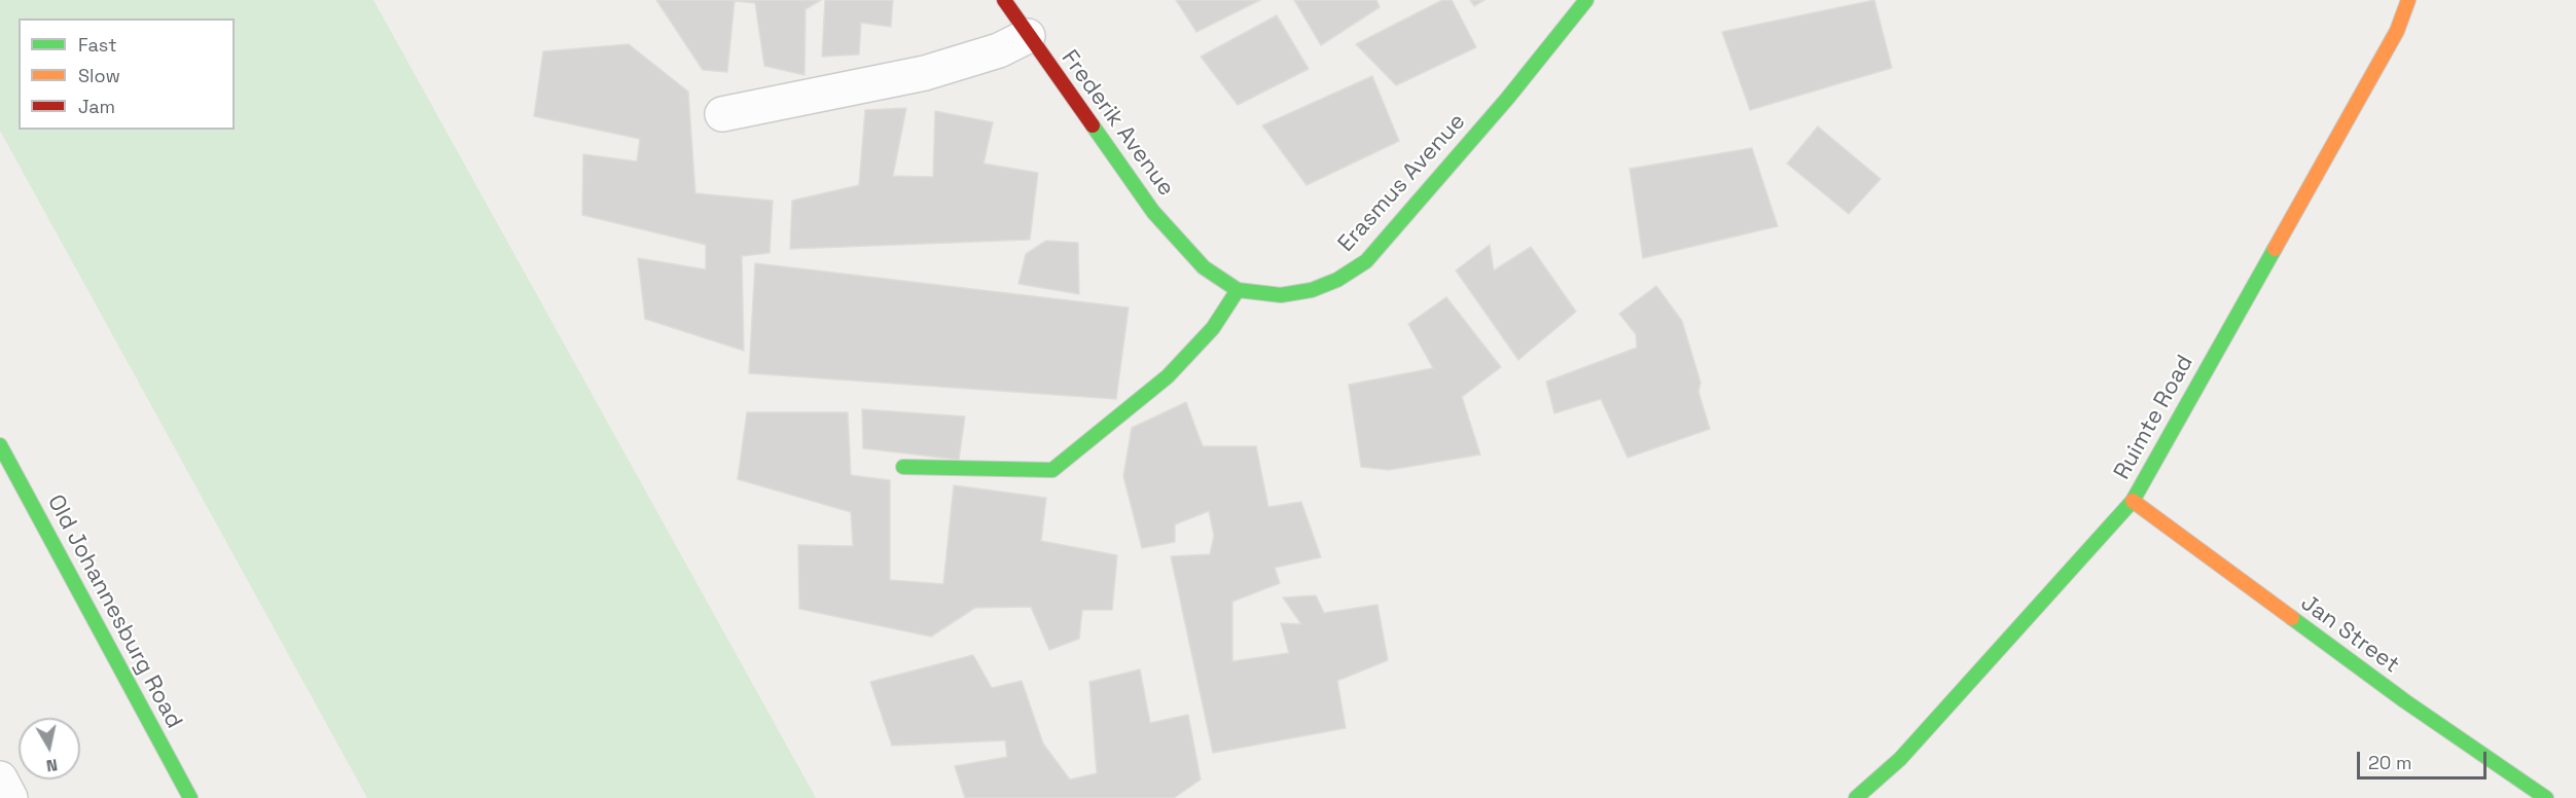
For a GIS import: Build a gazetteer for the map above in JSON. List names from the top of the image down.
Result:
{
  "streets": {
    "street": [
      "Frederik Avenue",
      "Erasmus Avenue",
      "Ruimte Road",
      "Old Johannesburg Road",
      "Jan Street"
    ]
  },
  "crossings": [
    ["Frederik Avenue", "Erasmus Avenue"],
    ["Ruimte Road", "Jan Street"]
  ],
  "legend": ["Fast", "Slow", "Jam"],
  "scale_bar": "20 m",
  "north": "bottom"
}
